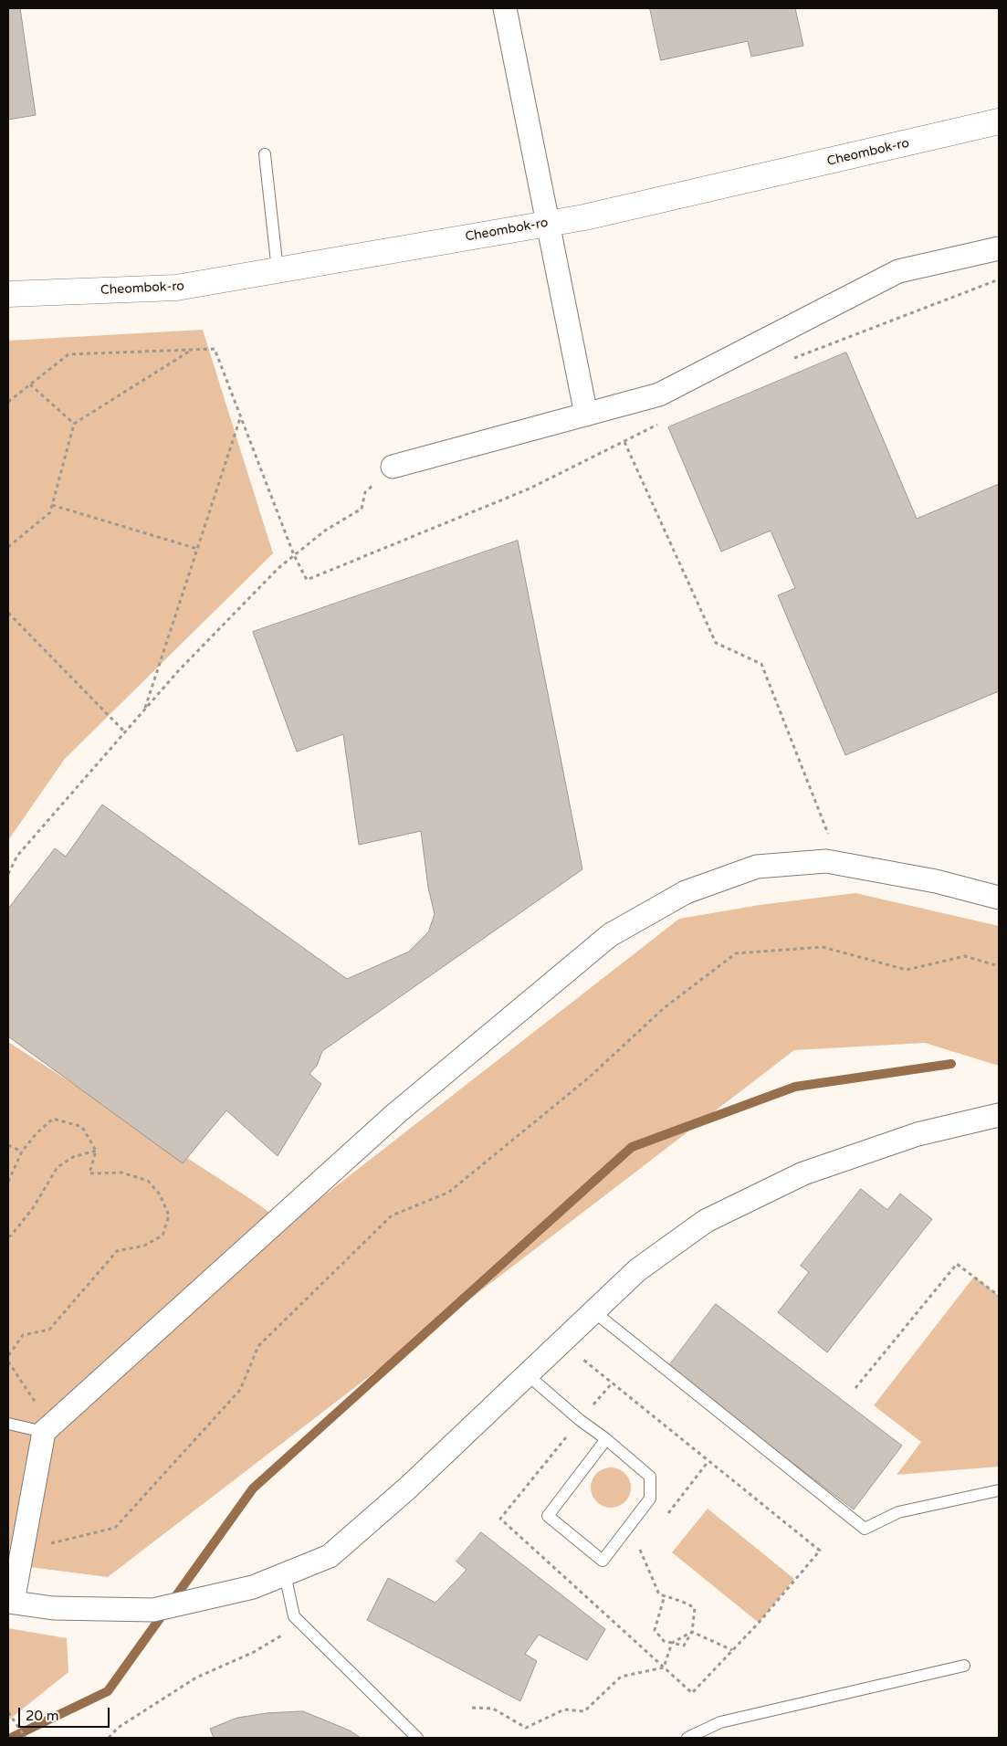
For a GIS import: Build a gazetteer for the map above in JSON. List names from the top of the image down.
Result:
{
  "streets": {
    "street": ["Cheombok-ro"]
  },
  "scale_bar": "20 m"
}
